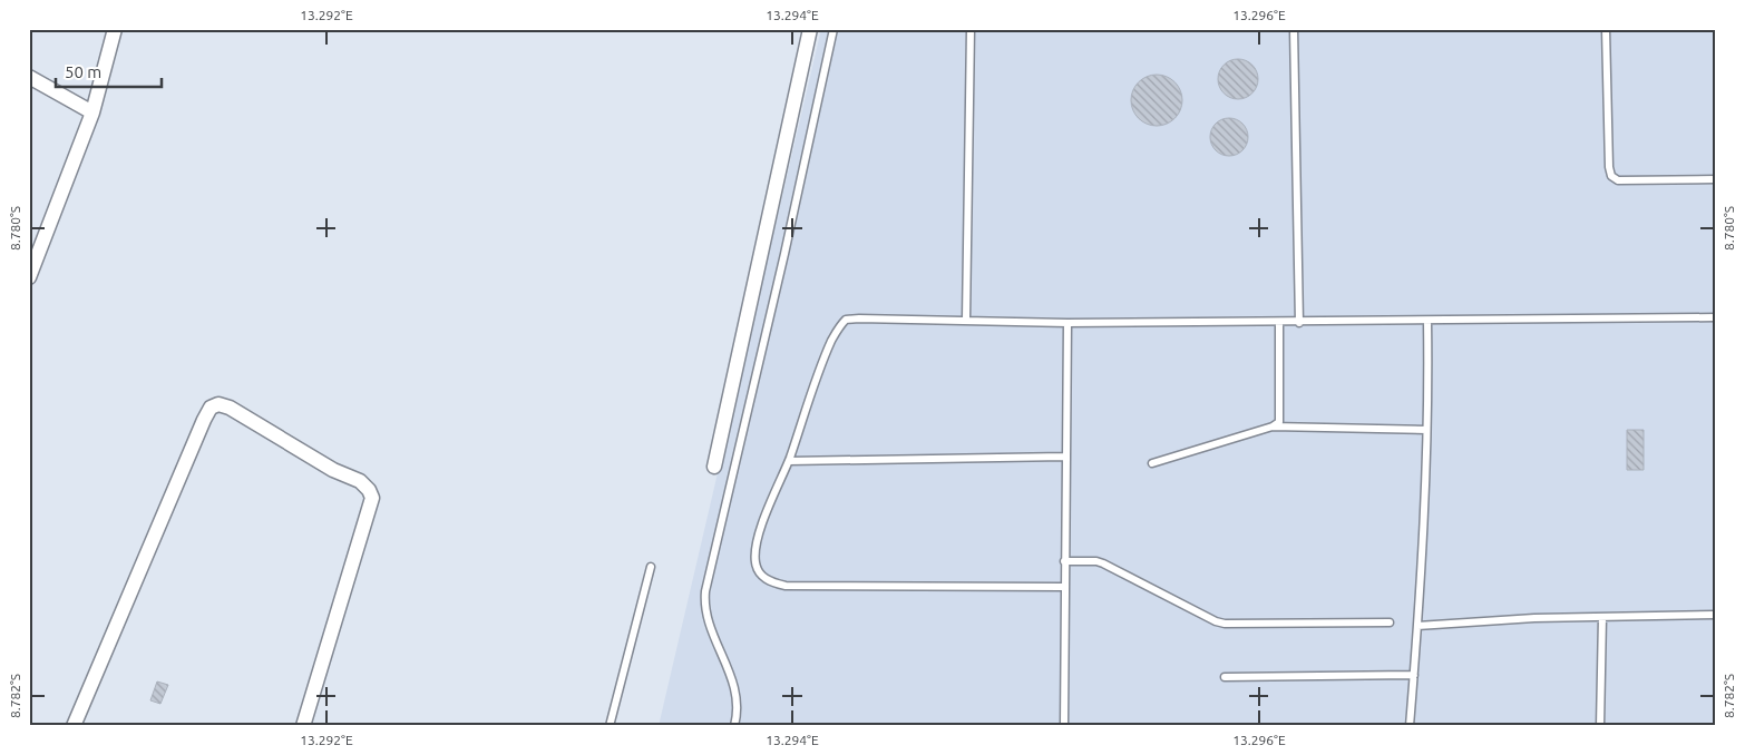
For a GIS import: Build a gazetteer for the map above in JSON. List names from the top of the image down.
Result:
{
  "scale_bar": "50 m",
  "coordinates": [
    "13.292°E",
    "13.294°E",
    "13.296°E",
    "8.780°S",
    "8.782°S"
  ]
}
